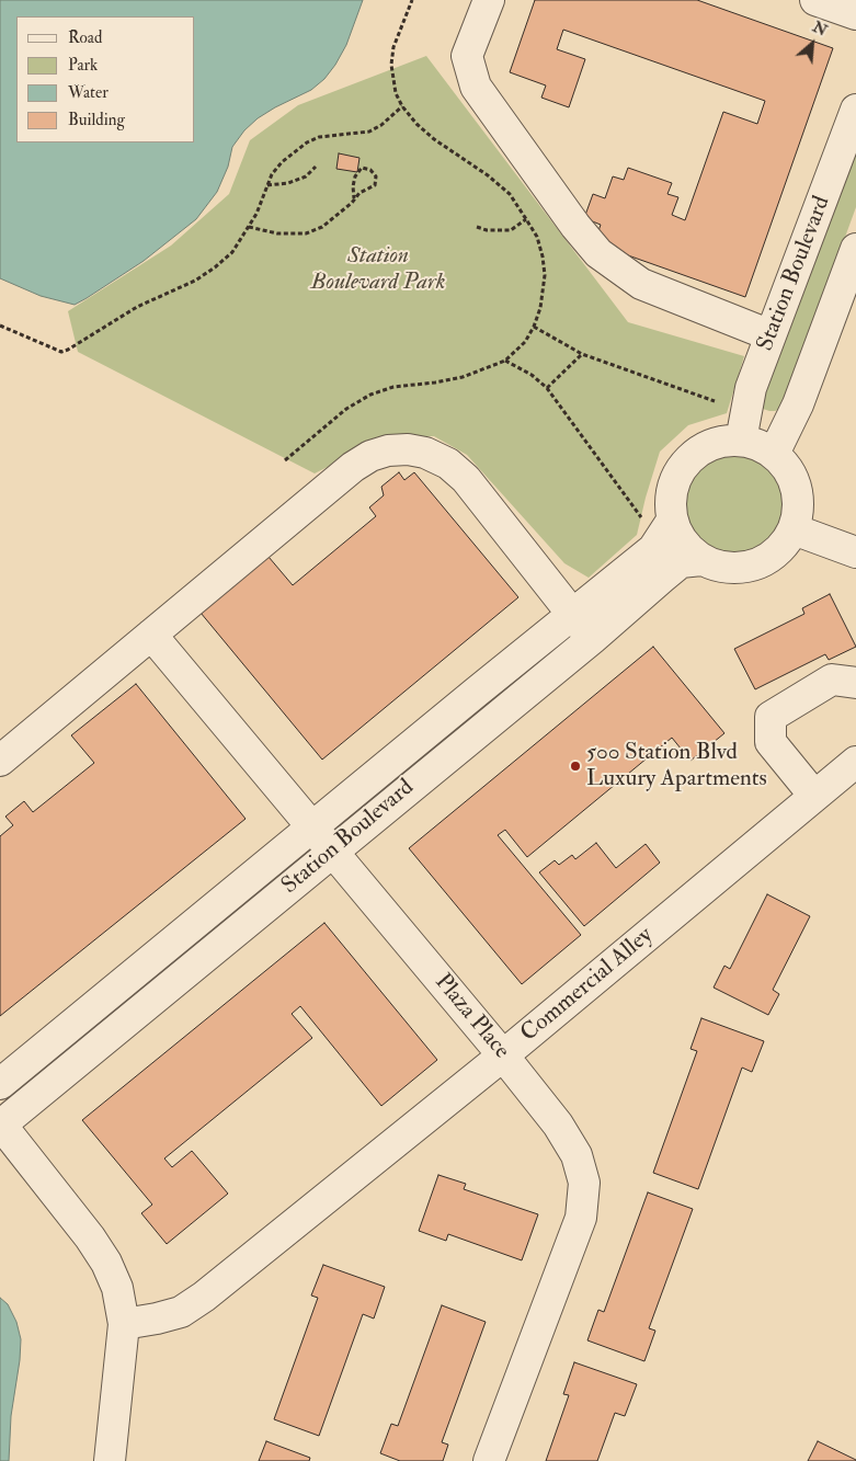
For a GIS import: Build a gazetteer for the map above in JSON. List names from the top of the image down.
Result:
{
  "streets": {
    "street": ["Station Boulevard", "Commercial Alley", "Plaza Place"]
  },
  "crossings": [
    ["Station Boulevard", "Plaza Place"],
    ["Commercial Alley", "Plaza Place"]
  ],
  "parks": ["Station Boulevard Park"],
  "places": ["500 Station Blvd Luxury Apartments"],
  "legend": [
    "Road",
    "Park",
    "Water",
    "Building"
  ],
  "north": "top right"
}
